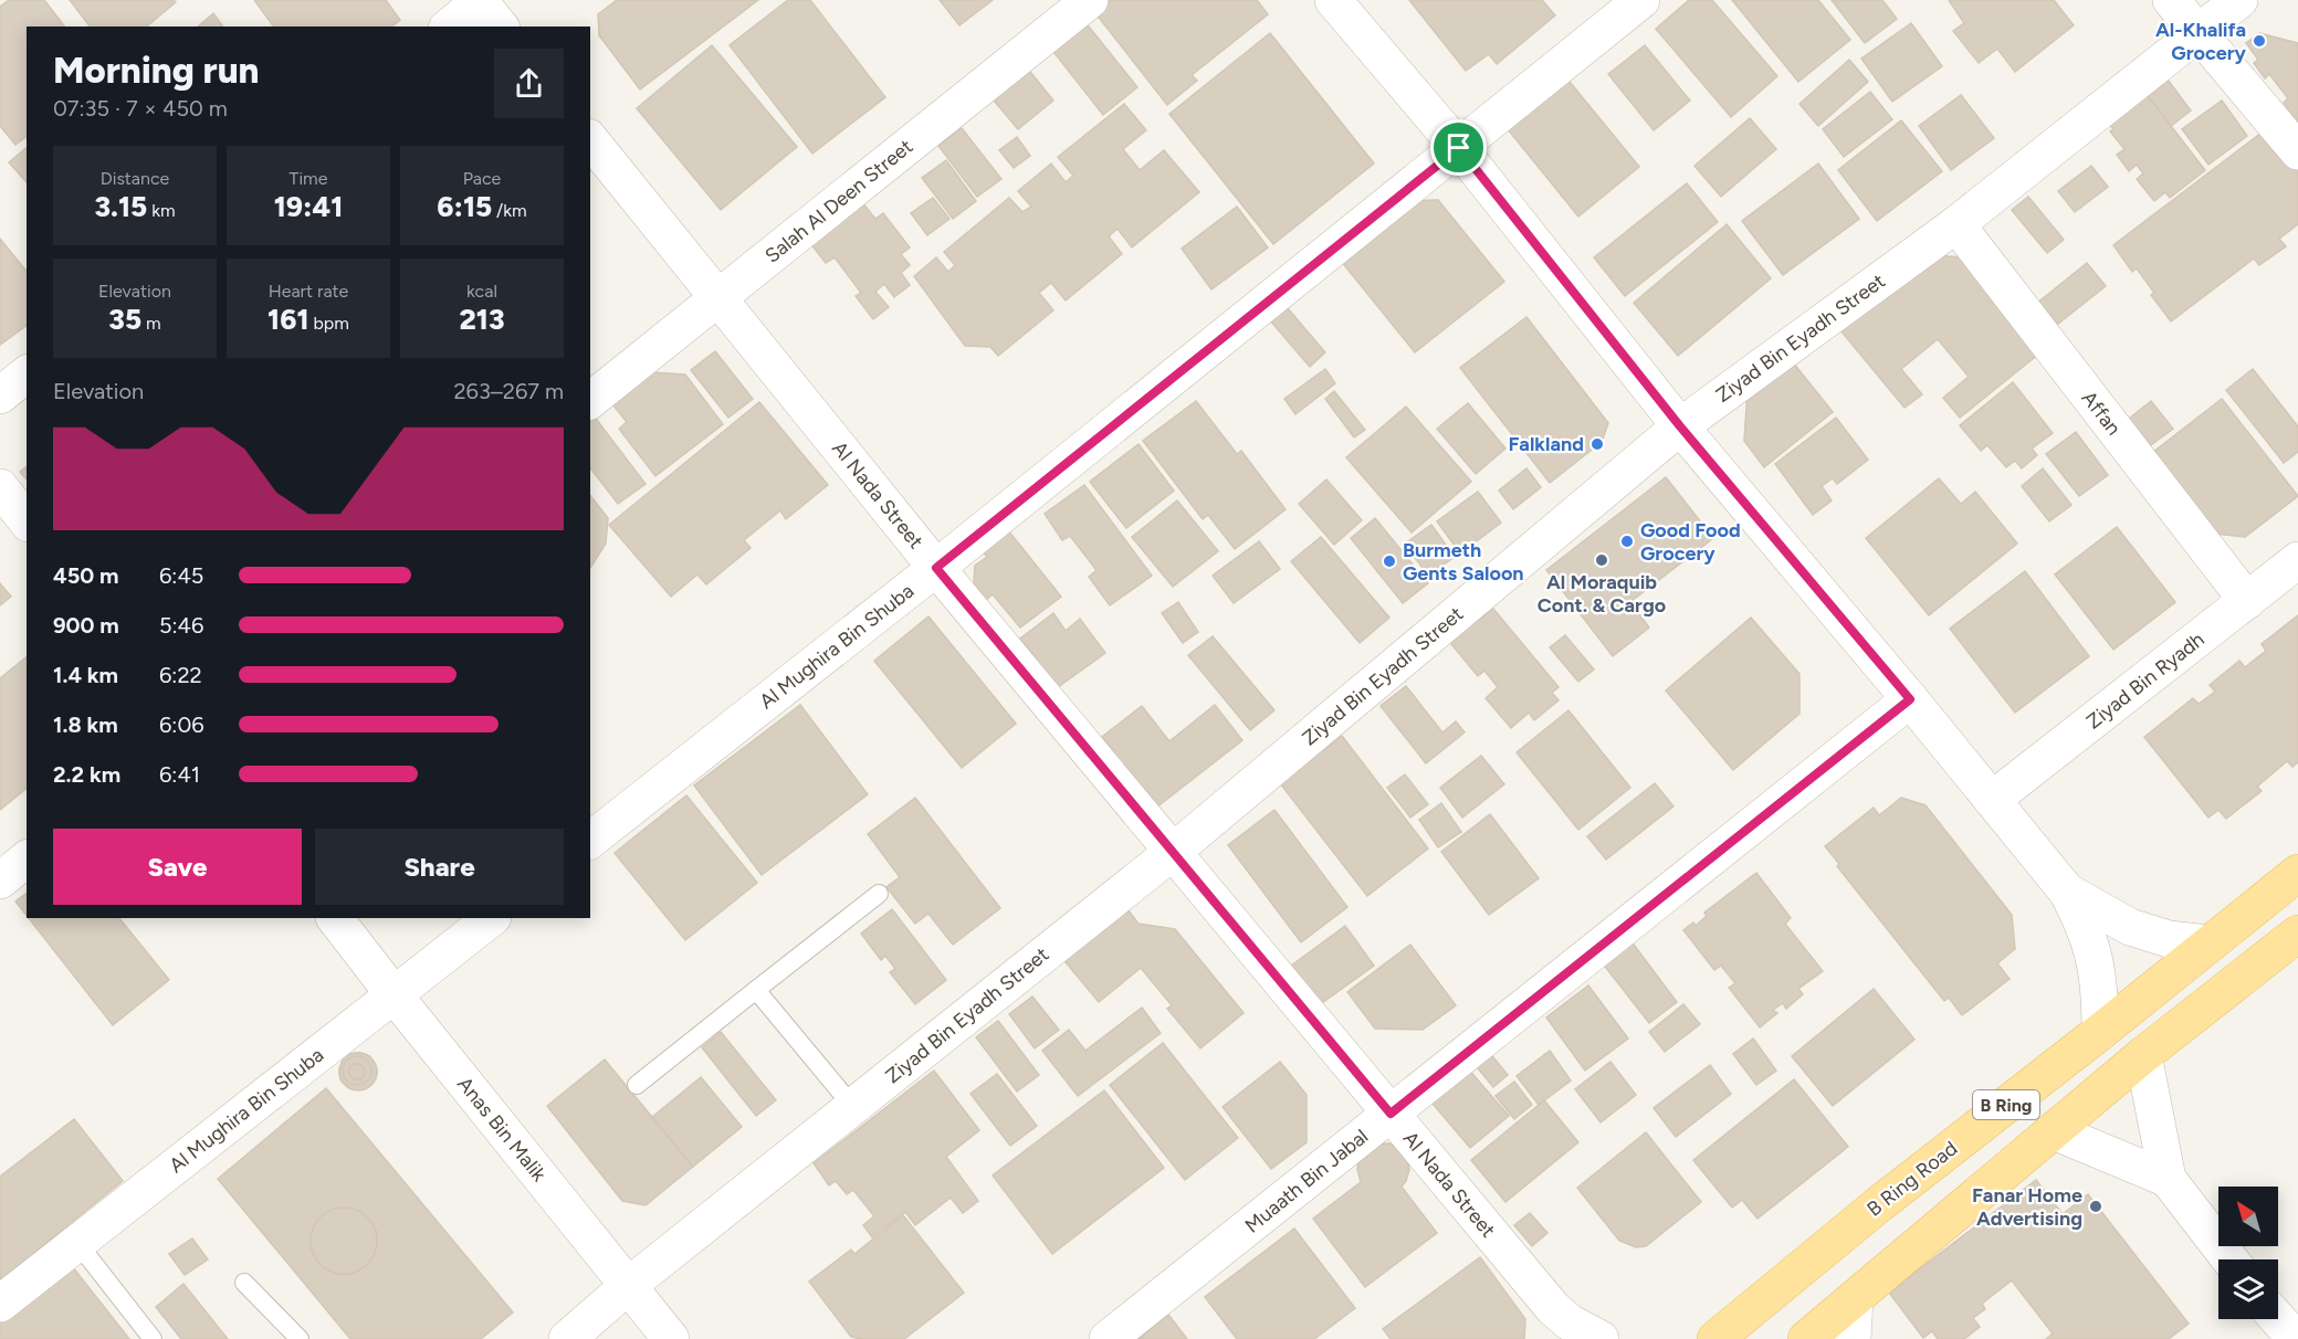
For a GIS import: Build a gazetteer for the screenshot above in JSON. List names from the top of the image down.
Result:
{
  "streets": {
    "main road": ["B Ring", "B Ring Road"],
    "street": [
      "Salah Al Deen Street",
      "Ziyad Bin Eyadh Street",
      "Affan",
      "Al Nada Street",
      "Al Mughira Bin Shuba",
      "Ziyad Bin Ryadh",
      "Anas Bin Malik",
      "Muaath Bin Jabal"
    ]
  },
  "crossings": [
    ["Salah Al Deen Street", "Al Nada Street"],
    ["Ziyad Bin Eyadh Street", "Affan"],
    ["Ziyad Bin Eyadh Street", "Al Nada Street"],
    ["Ziyad Bin Eyadh Street", "Anas Bin Malik"],
    ["Affan", "Ziyad Bin Ryadh"],
    ["Al Nada Street", "Al Mughira Bin Shuba"],
    ["Al Nada Street", "Muaath Bin Jabal"],
    ["Al Mughira Bin Shuba", "Anas Bin Malik"]
  ],
  "places": [
    "Al-Khalifa Grocery",
    "Falkland",
    "Good Food Grocery",
    "Al Moraquib Cont. & Cargo",
    "Burmeth Gents Saloon",
    "Fanar Home Advertising"
  ],
  "north": "top left",
  "page": {
    "heading": ["Morning run", "07:35 · 7 × 450 m"],
    "stats": [
      ["Distance", "3.15 km"],
      ["Time", "19:41"],
      ["Pace", "6:15 /km"],
      ["Elevation", "35 m"],
      ["Heart rate", "161 bpm"],
      ["kcal", "213"]
    ],
    "chart": ["Elevation", "263–267 m"],
    "list": [
      {
        "name": "450 m",
        "note": "6:45"
      },
      {
        "name": "900 m",
        "note": "5:46"
      },
      {
        "name": "1.4 km",
        "note": "6:22"
      },
      {
        "name": "1.8 km",
        "note": "6:06"
      },
      {
        "name": "2.2 km",
        "note": "6:41"
      }
    ],
    "buttons": ["Save", "Share"]
  }
}
